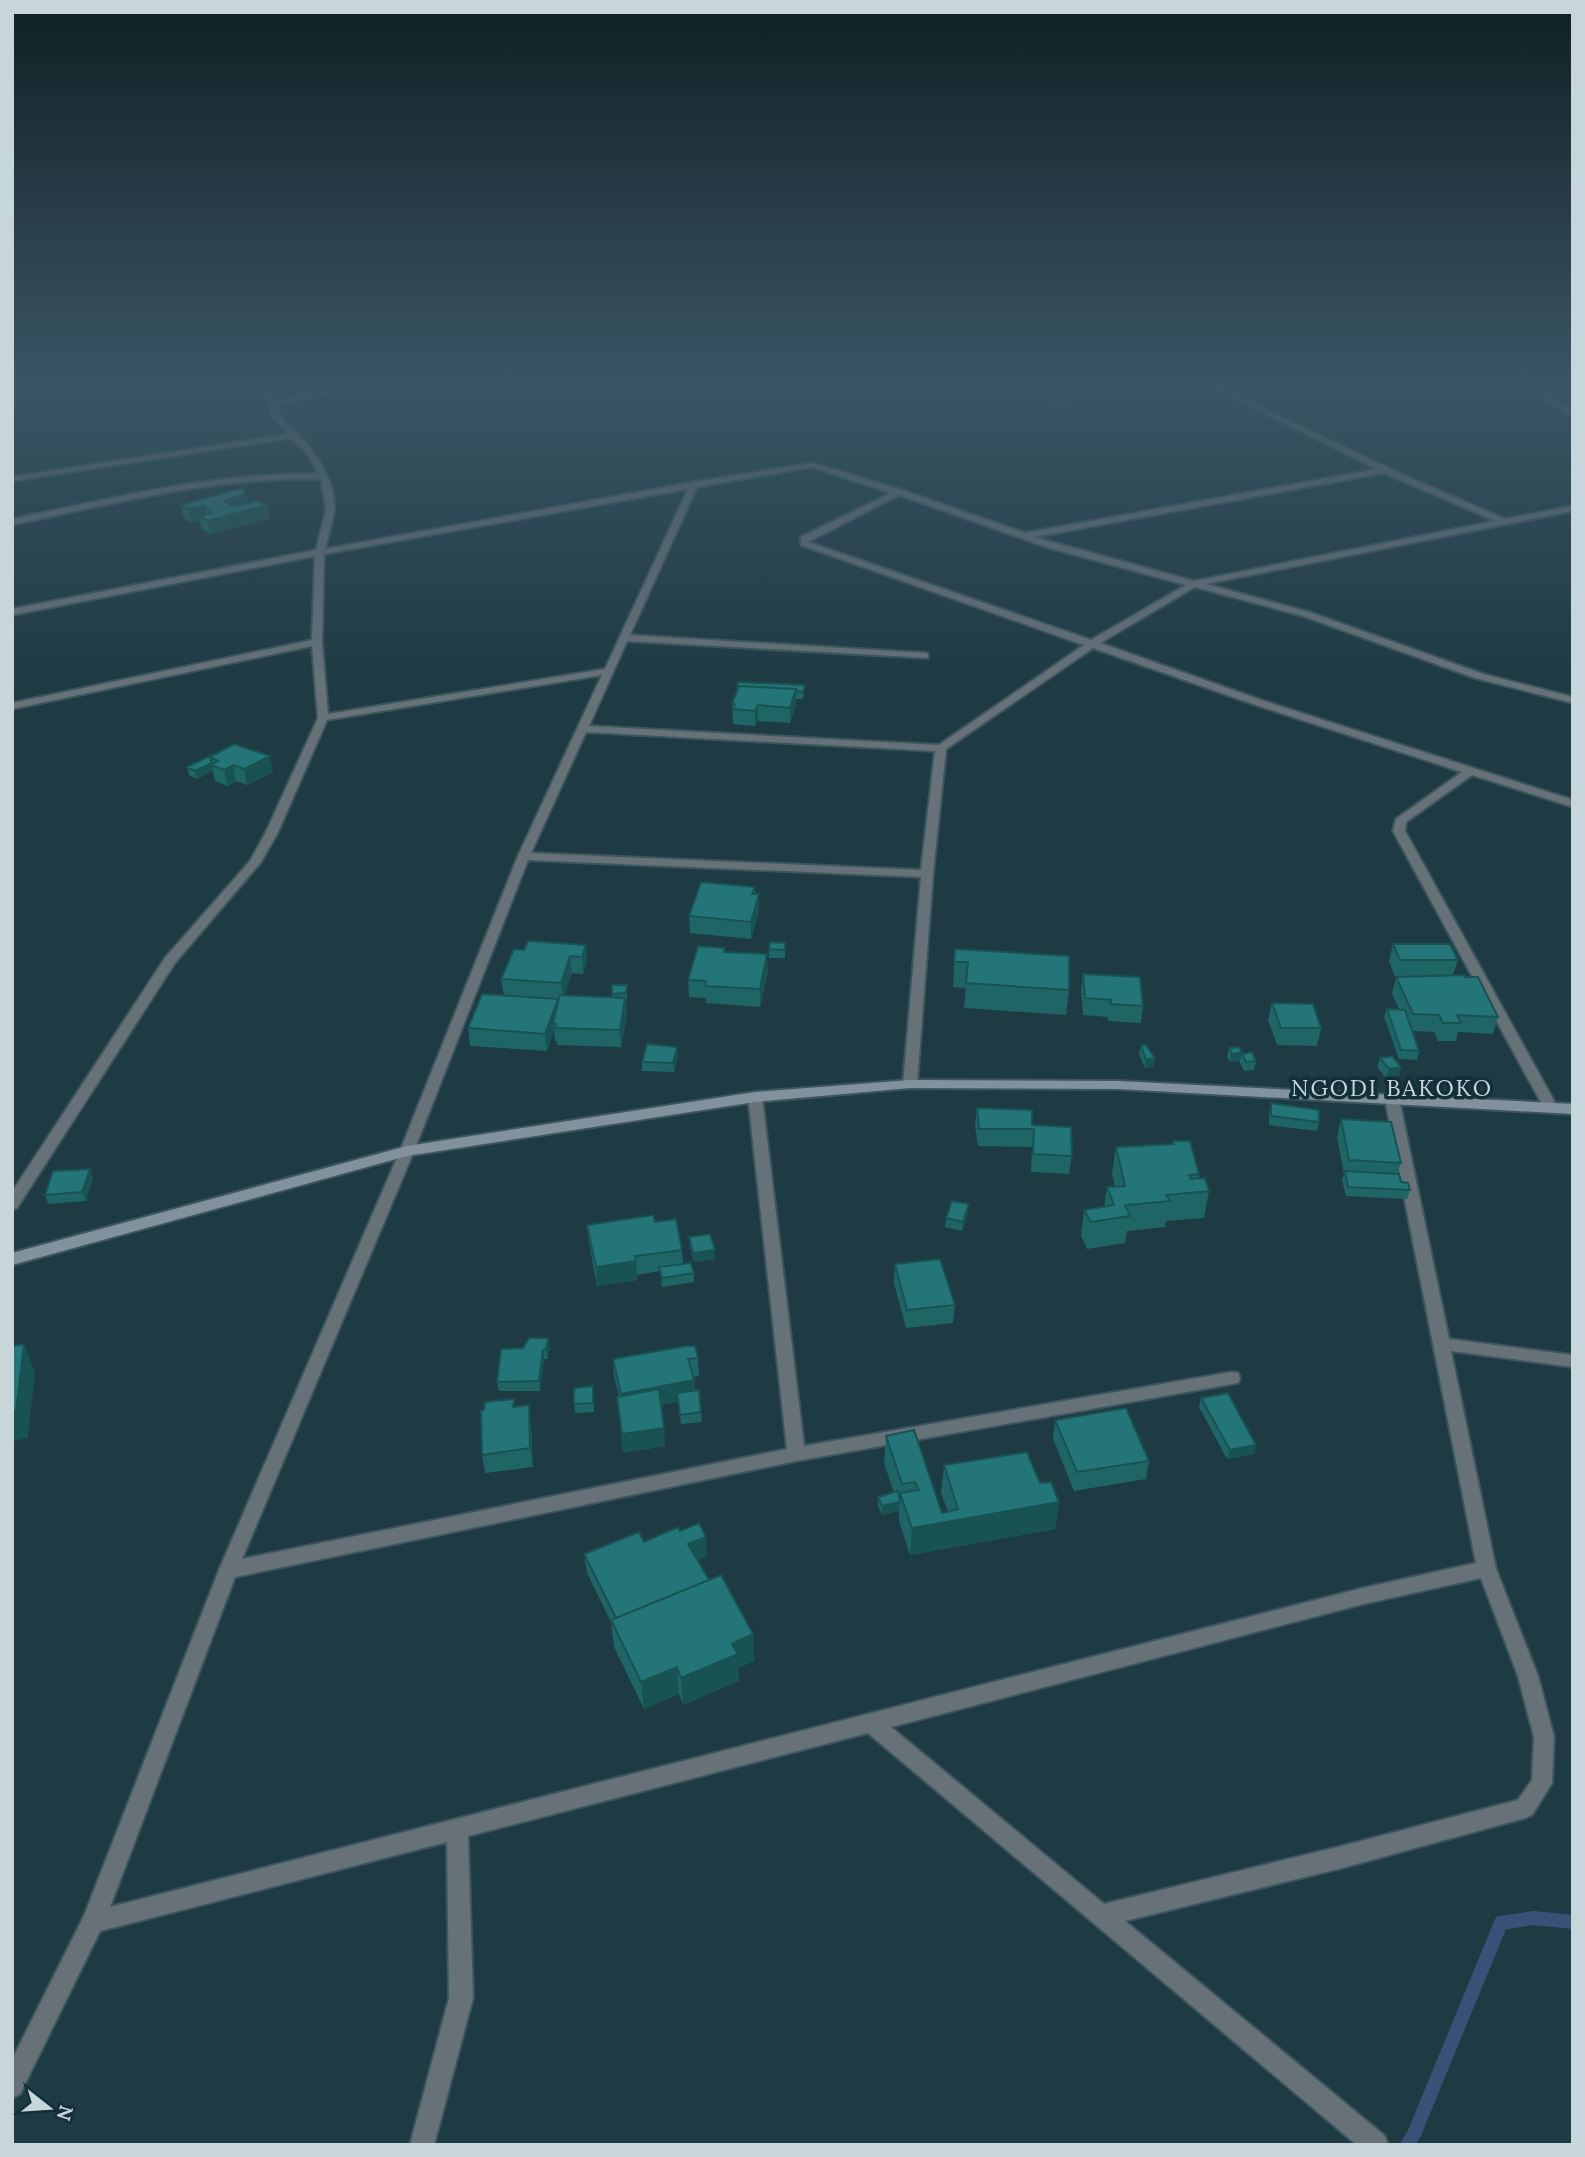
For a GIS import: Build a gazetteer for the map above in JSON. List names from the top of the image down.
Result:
{
  "districts": ["NGODI BAKOKO"],
  "north": "right"
}
